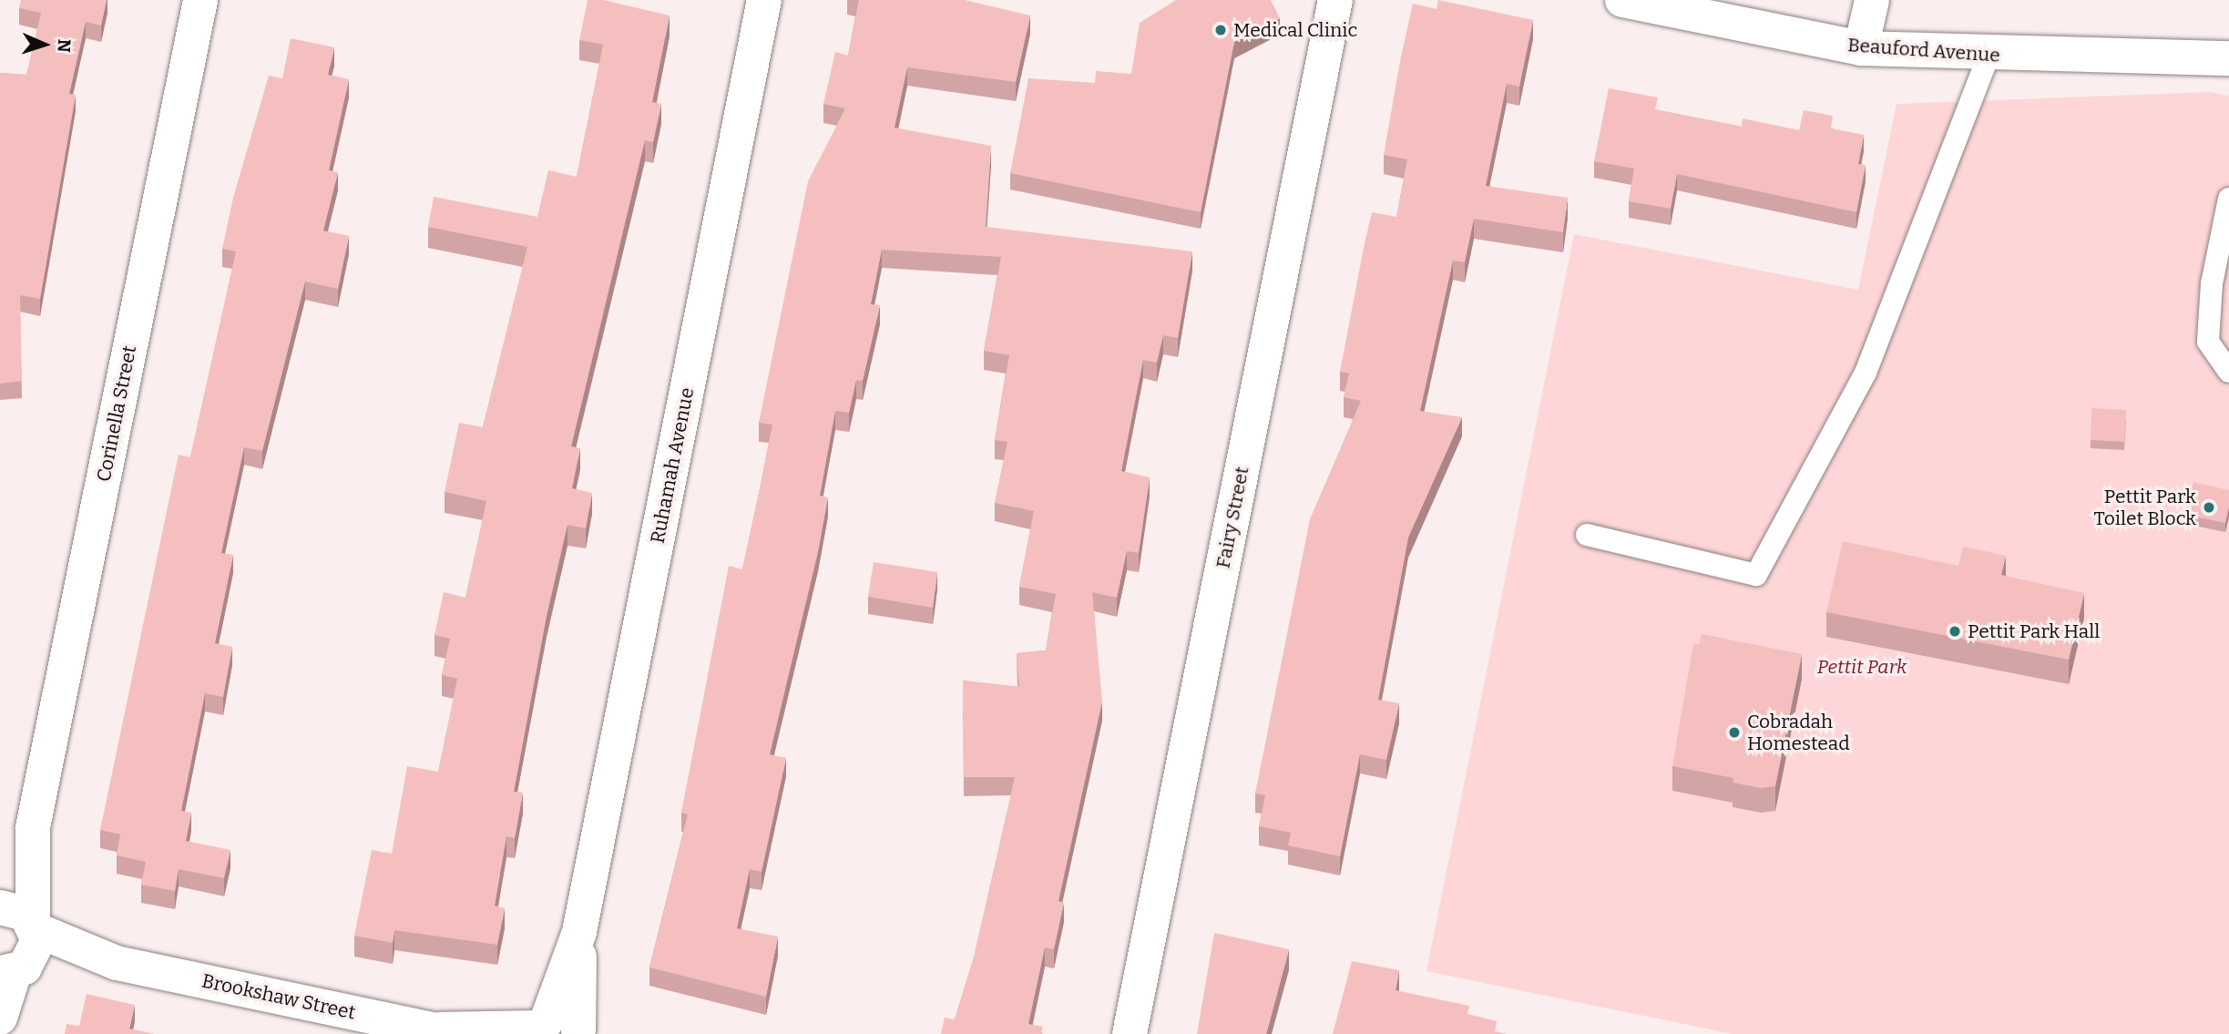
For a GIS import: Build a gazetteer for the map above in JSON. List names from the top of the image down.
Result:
{
  "streets": {
    "street": [
      "Beauford Avenue",
      "Corinella Street",
      "Ruhamah Avenue",
      "Fairy Street",
      "Brookshaw Street"
    ]
  },
  "crossings": [
    ["Corinella Street", "Brookshaw Street"],
    ["Ruhamah Avenue", "Brookshaw Street"]
  ],
  "parks": ["Pettit Park"],
  "places": [
    "Medical Clinic",
    "Pettit Park Toilet Block",
    "Pettit Park Hall",
    "Cobradah Homestead"
  ],
  "north": "right"
}
